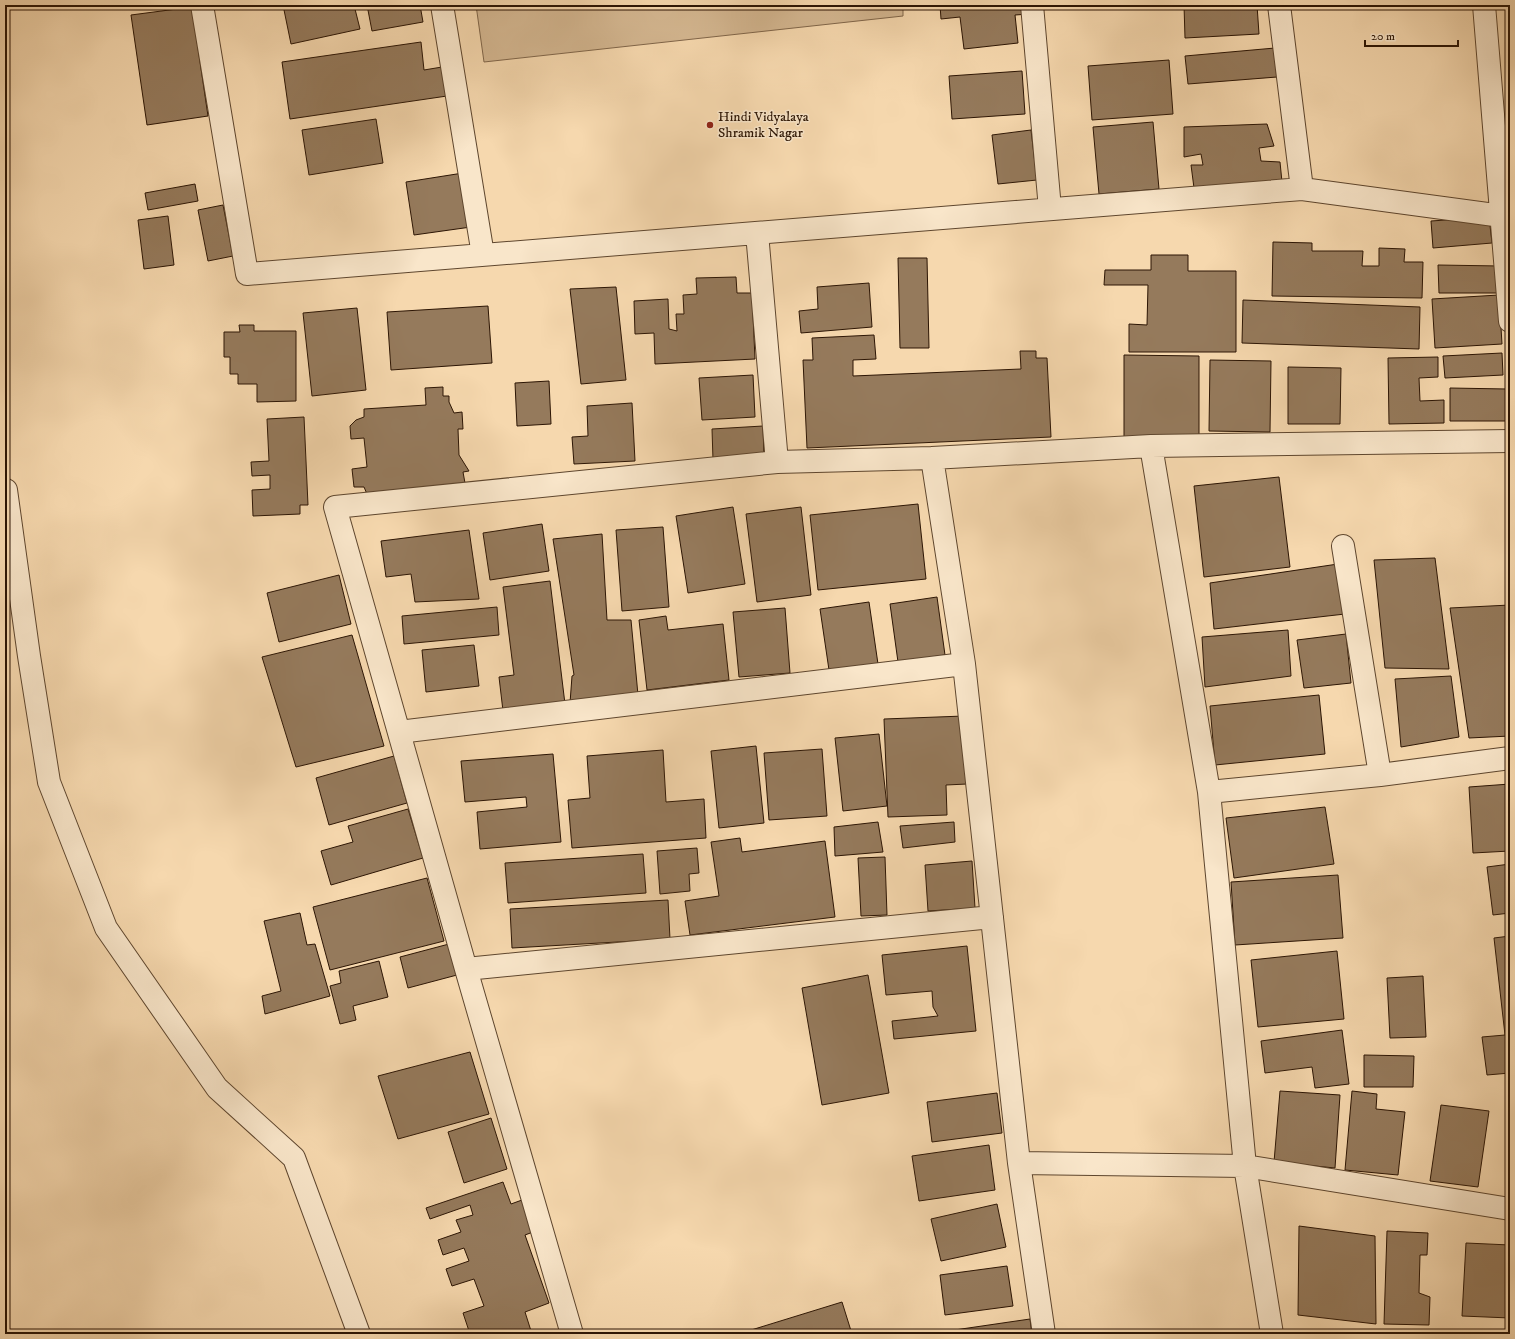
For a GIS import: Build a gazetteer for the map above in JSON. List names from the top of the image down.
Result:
{
  "places": ["Hindi Vidyalaya Shramik Nagar"],
  "scale_bar": "20 m"
}
